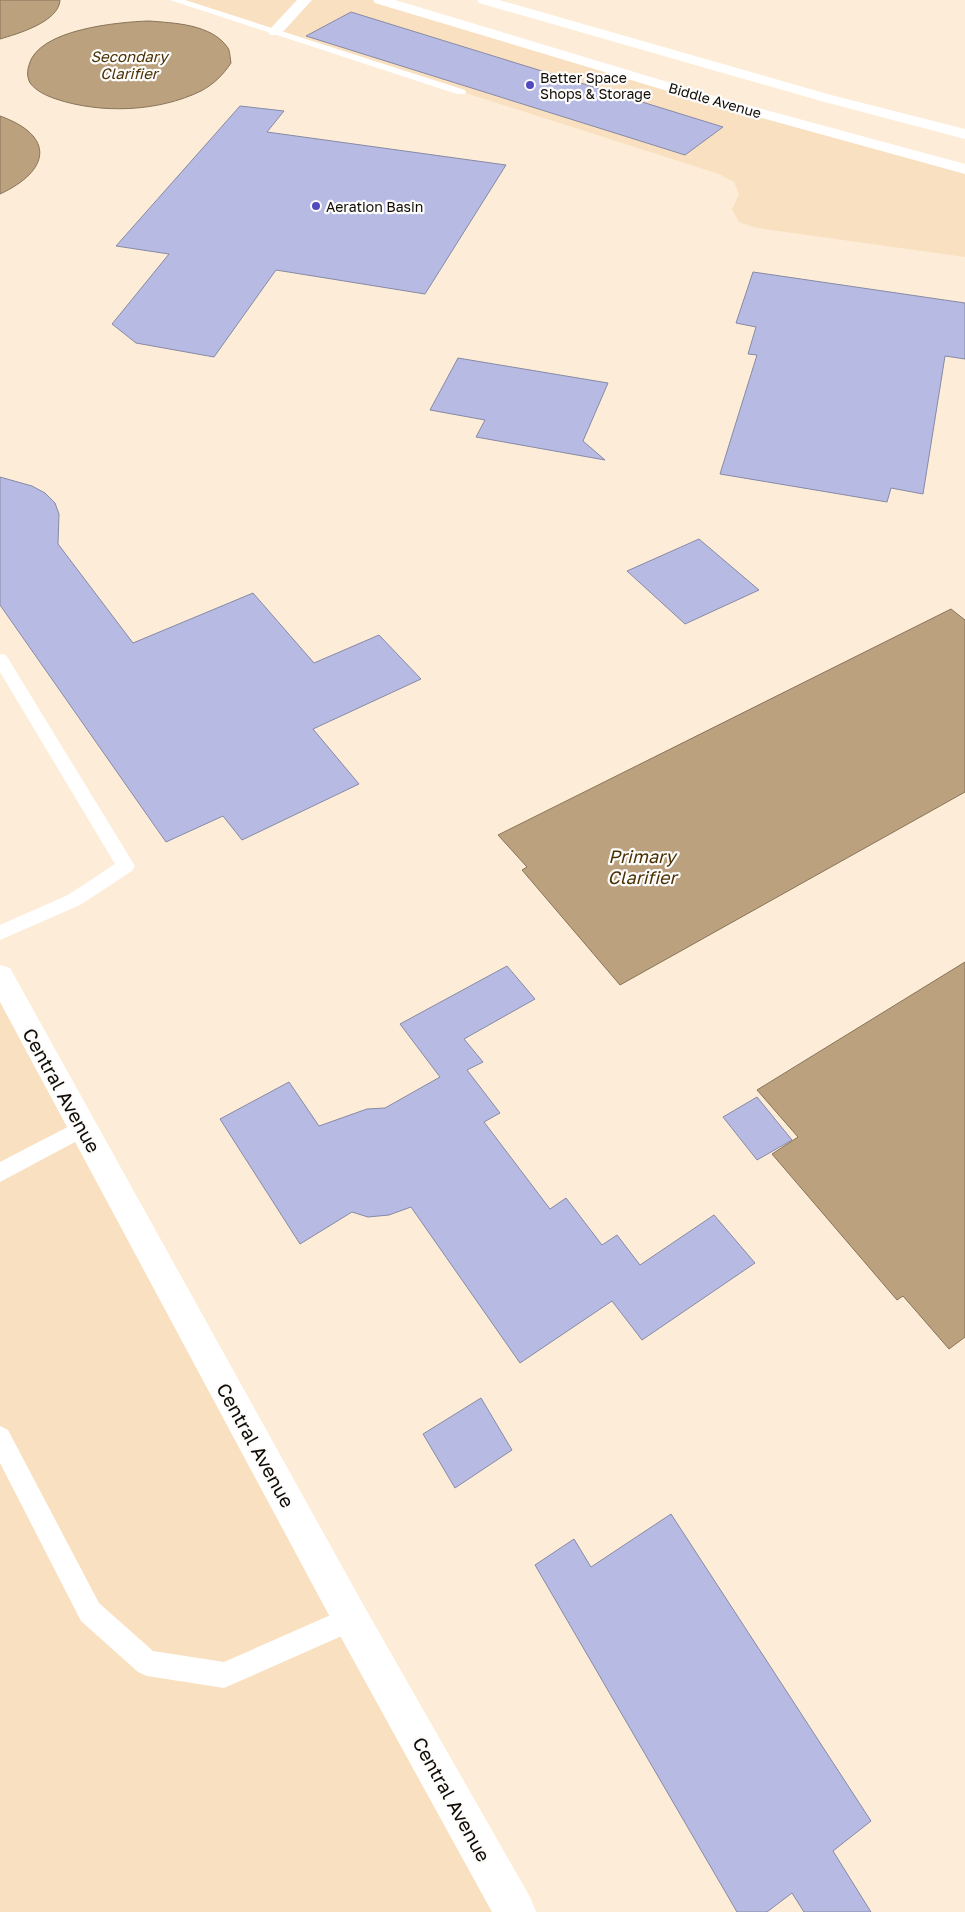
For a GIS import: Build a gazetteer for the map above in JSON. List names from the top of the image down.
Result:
{
  "streets": {
    "main road": ["Biddle Avenue", "Central Avenue"]
  },
  "water": ["Secondary Clarifier", "Primary Clarifier"],
  "places": ["Better Space Shops & Storage", "Aeration Basin"]
}
